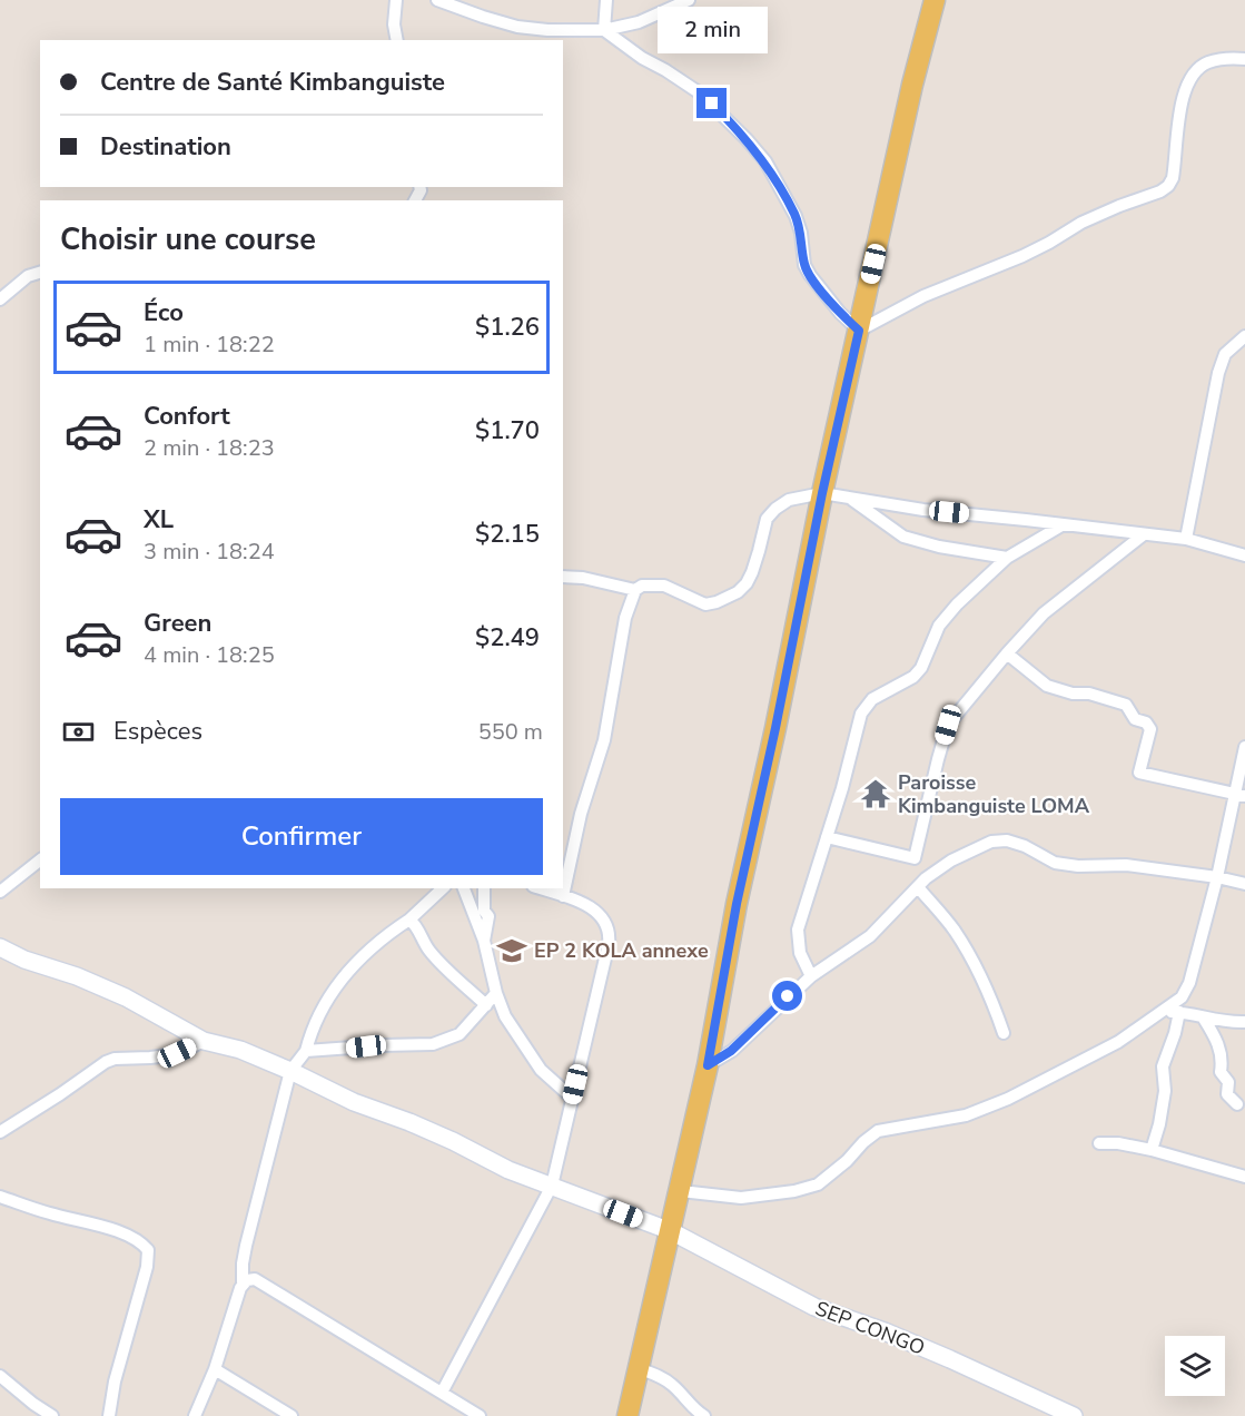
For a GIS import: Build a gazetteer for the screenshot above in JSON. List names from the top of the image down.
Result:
{
  "streets": {
    "street": ["SEP CONGO"]
  },
  "places": {
    "temple": ["Paroisse Kimbanguiste LOMA"],
    "school or university": ["EP 2 KOLA annexe"]
  },
  "page": {
    "bubble": "2 min",
    "banner": ["Centre de Santé Kimbanguiste", "Destination"],
    "heading": "Choisir une course",
    "list": [
      {
        "name": "Éco",
        "note": "1 min · 18:22",
        "value": "$1.26"
      },
      {
        "name": "Confort",
        "note": "2 min · 18:23",
        "value": "$1.70"
      },
      {
        "name": "XL",
        "note": "3 min · 18:24",
        "value": "$2.15"
      },
      {
        "name": "Green",
        "note": "4 min · 18:25",
        "value": "$2.49"
      }
    ],
    "pay": ["Espèces", "550 m"],
    "buttons": "Confirmer"
  }
}
